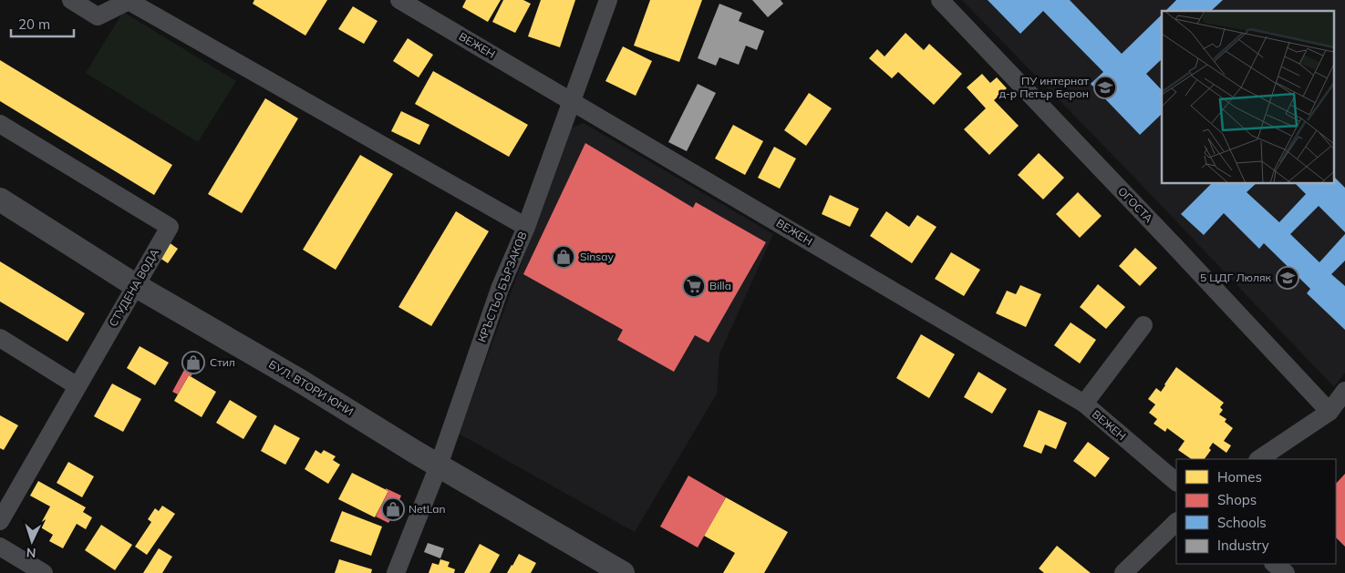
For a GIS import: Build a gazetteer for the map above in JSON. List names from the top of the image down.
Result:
{
  "streets": {
    "street": [
      "ВЕЖЕН",
      "ОГОСТА",
      "КРЪСТЬО БЪРЗАКОВ",
      "СТУДЕНА ВОДА",
      "БУЛ. ВТОРИ ЮНИ"
    ]
  },
  "crossings": [
    ["ВЕЖЕН", "КРЪСТЬО БЪРЗАКОВ"],
    ["КРЪСТЬО БЪРЗАКОВ", "БУЛ. ВТОРИ ЮНИ"],
    ["СТУДЕНА ВОДА", "БУЛ. ВТОРИ ЮНИ"]
  ],
  "places": {
    "school or university": ["ПУ интернат д-р Петър Берон", "5 ЦДГ Люляк"],
    "shop": ["Sinsay", "Стил", "NetLan"],
    "supermarket": ["Billa"]
  },
  "legend": [
    "Homes",
    "Shops",
    "Schools",
    "Industry"
  ],
  "scale_bar": "20 m",
  "north": "bottom"
}
